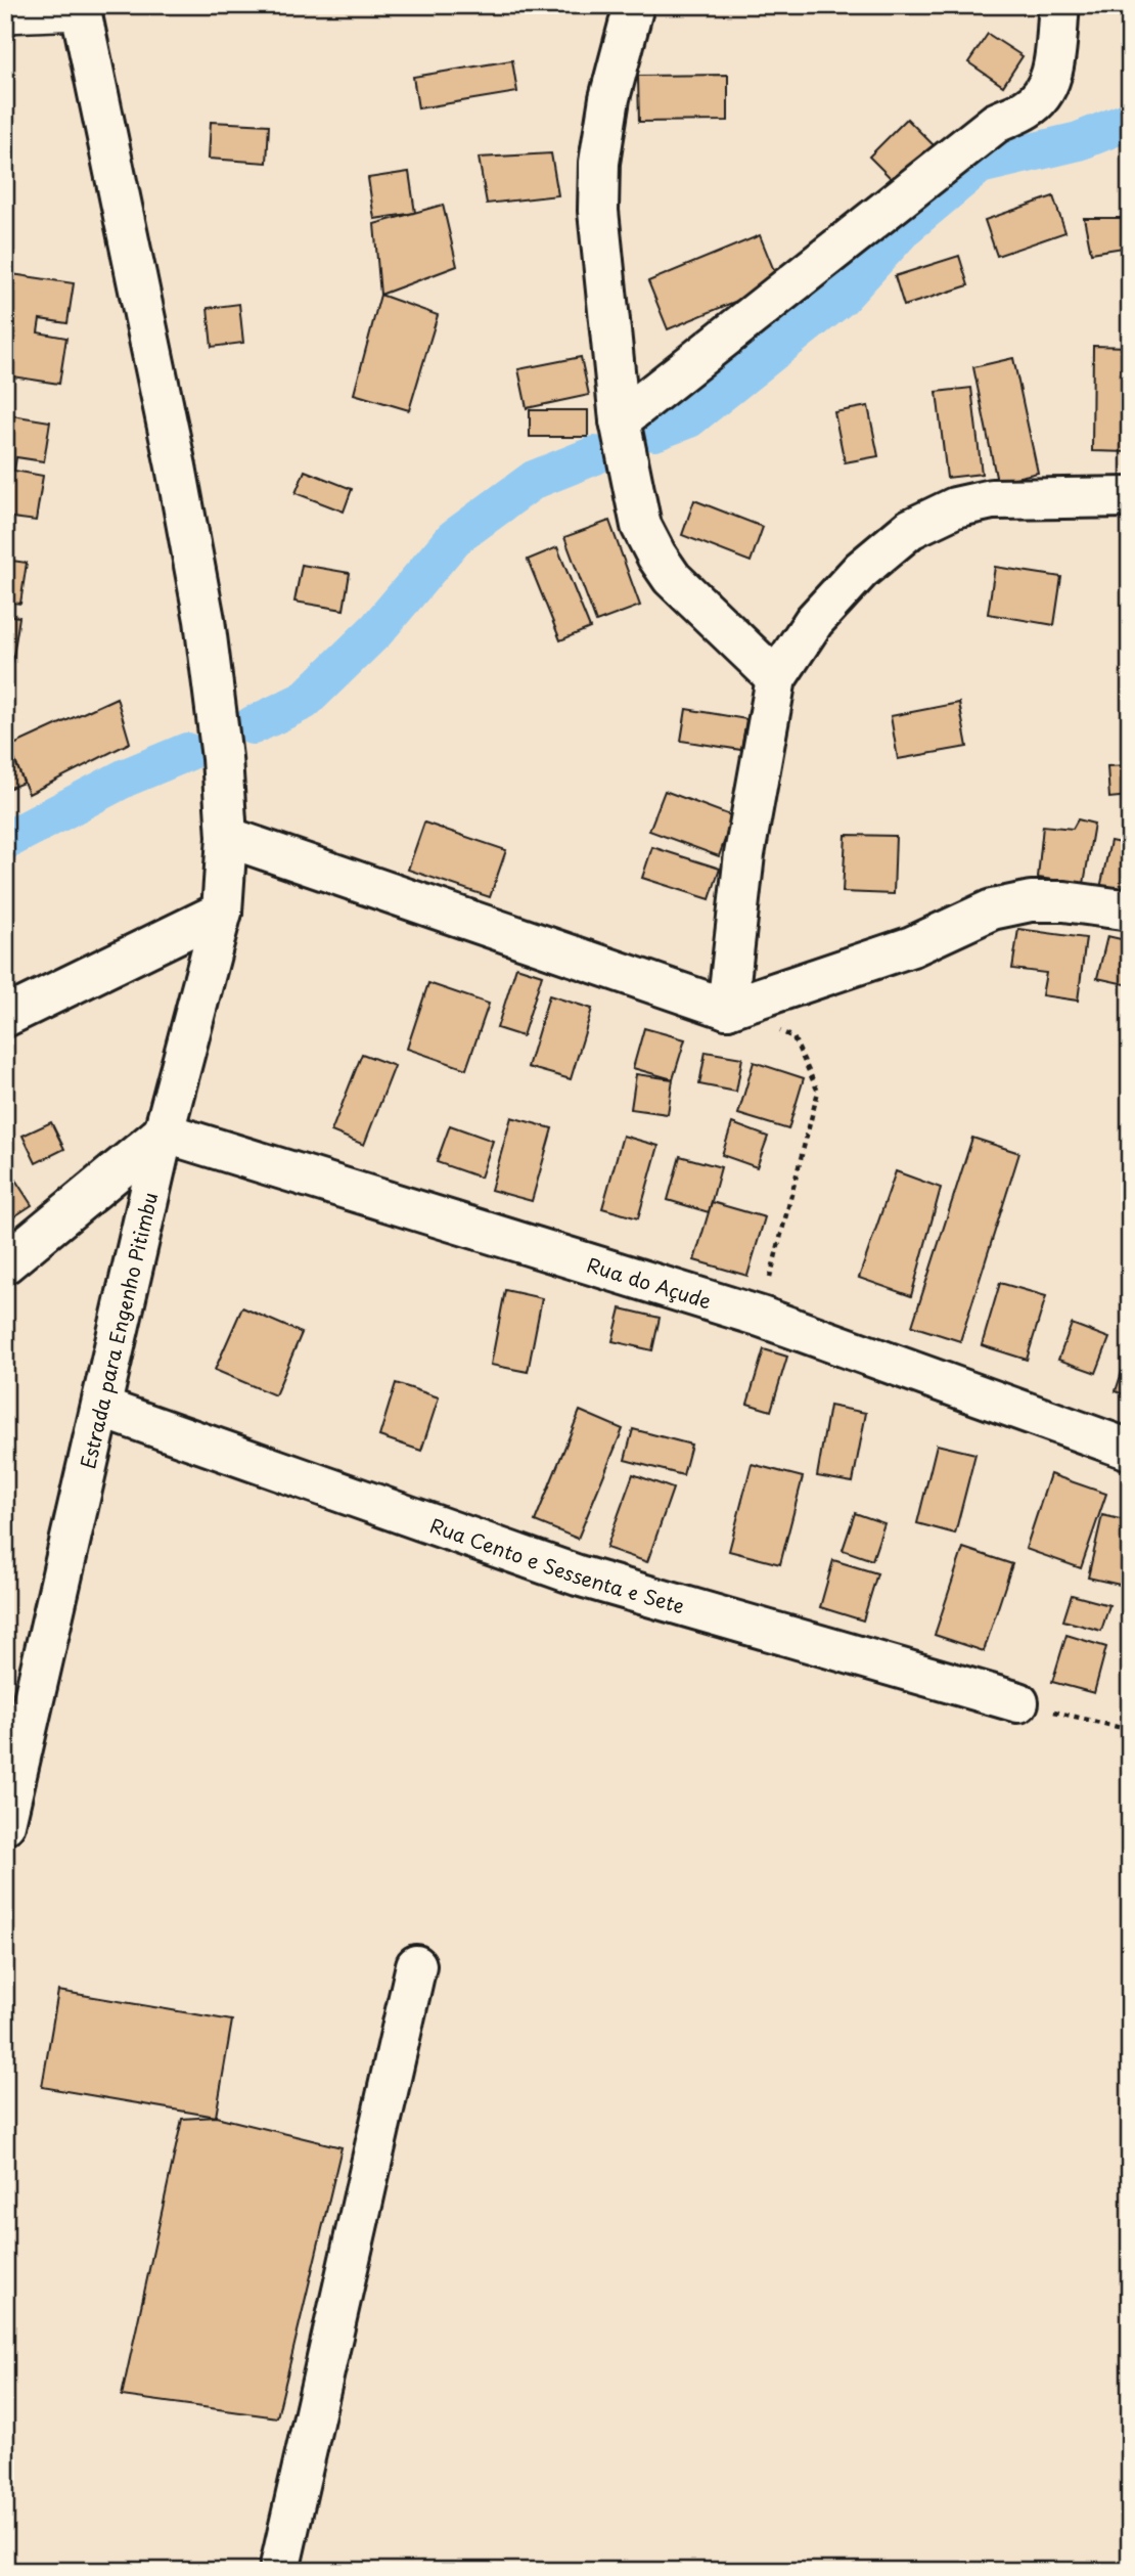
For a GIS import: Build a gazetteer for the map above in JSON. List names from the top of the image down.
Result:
{
  "streets": {
    "street": ["Rua do Açude", "Estrada para Engenho Pitimbu", "Rua Cento e Sessenta e Sete"]
  },
  "crossings": [
    ["Rua do Açude", "Estrada para Engenho Pitimbu"],
    ["Estrada para Engenho Pitimbu", "Rua Cento e Sessenta e Sete"]
  ]
}
